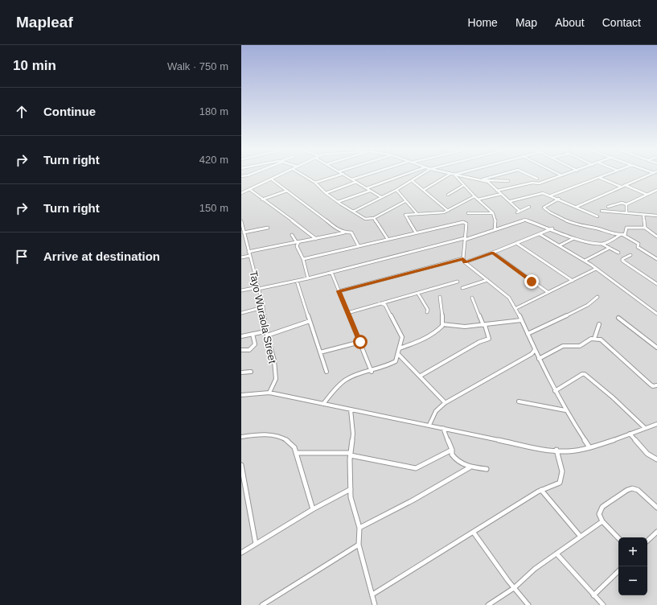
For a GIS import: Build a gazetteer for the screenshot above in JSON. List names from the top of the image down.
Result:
{
  "streets": {
    "street": ["Tayo Wuraola Street"]
  },
  "page": {
    "header": "Mapleaf",
    "nav": [
      "Home",
      "Map",
      "About",
      "Contact"
    ],
    "heading": ["10 min", "Walk · 750 m"],
    "list": [
      ["Continue", "180 m"],
      ["Turn right", "420 m"],
      ["Turn right", "150 m"],
      "Arrive at destination"
    ],
    "map_buttons": ["+", "−"]
  }
}
